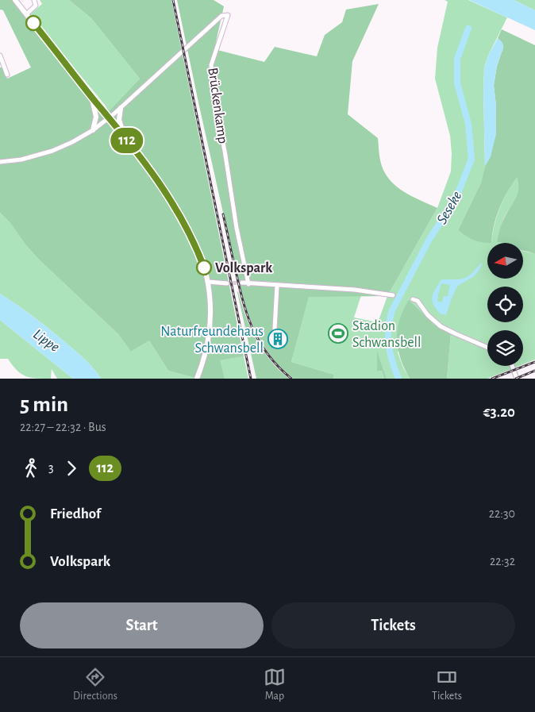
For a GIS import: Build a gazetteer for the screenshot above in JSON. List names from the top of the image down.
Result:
{
  "streets": {
    "street": ["Brückenkamp"]
  },
  "water": ["Seseke", "Lippe"],
  "places": {
    "other": ["Volkspark"],
    "sports": ["Stadion Schwansbell"],
    "building": ["Naturfreundehaus Schwansbell"]
  },
  "lines": ["bus line 112"],
  "north": "left",
  "page": {
    "on_map": "112",
    "heading": ["5 min", "22:27 – 22:32 · Bus", "€3.20"],
    "legs": ["3", "112"],
    "list": [
      {
        "name": "Friedhof",
        "value": "22:30"
      },
      {
        "name": "Volkspark",
        "value": "22:32"
      }
    ],
    "buttons": ["Start", "Tickets"],
    "tabs": ["Directions", "Map", "Tickets"]
  }
}
